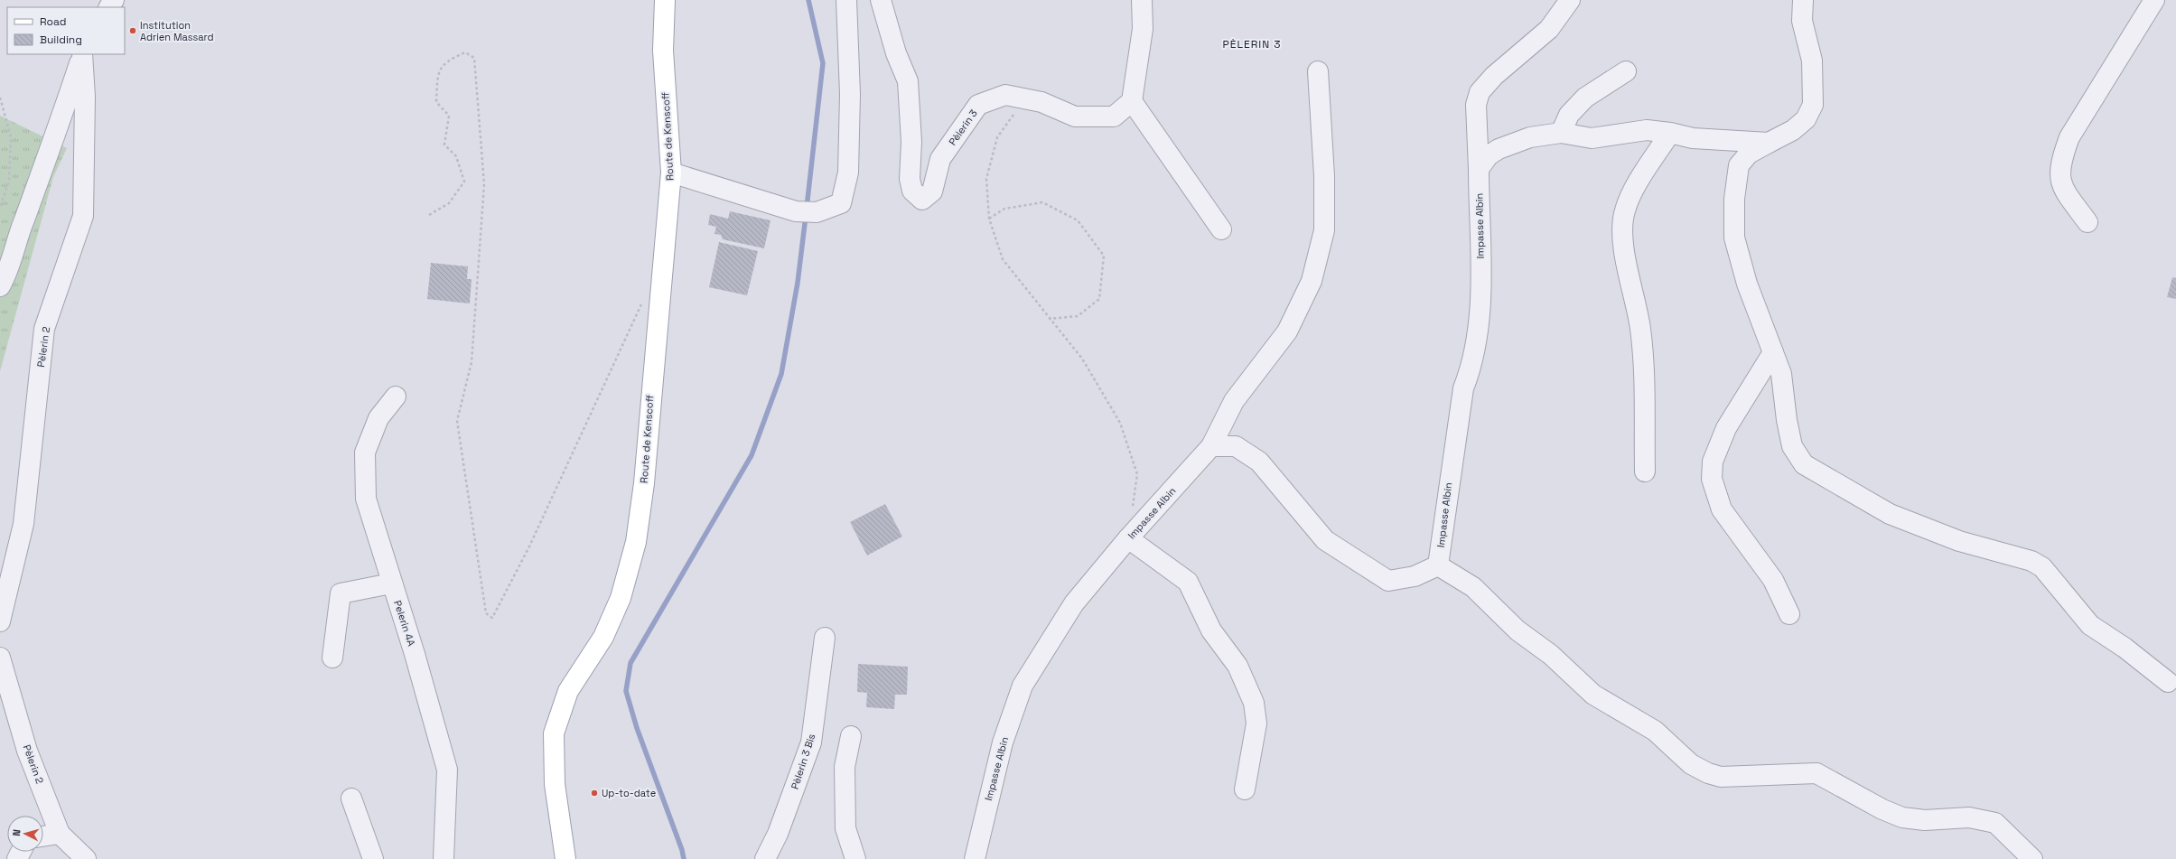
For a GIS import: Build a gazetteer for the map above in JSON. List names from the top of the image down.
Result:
{
  "streets": {
    "main road": ["Route de Kenscoff"],
    "street": [
      "Pèlerin 3",
      "Impasse Albin",
      "Pèlerin 2",
      "Pelerin 4A",
      "Pèlerin 3 Bis"
    ]
  },
  "districts": ["PÈLERIN 3"],
  "places": ["Institution Adrien Massard", "Up-to-date"],
  "legend": ["Road", "Building"],
  "north": "left"
}
